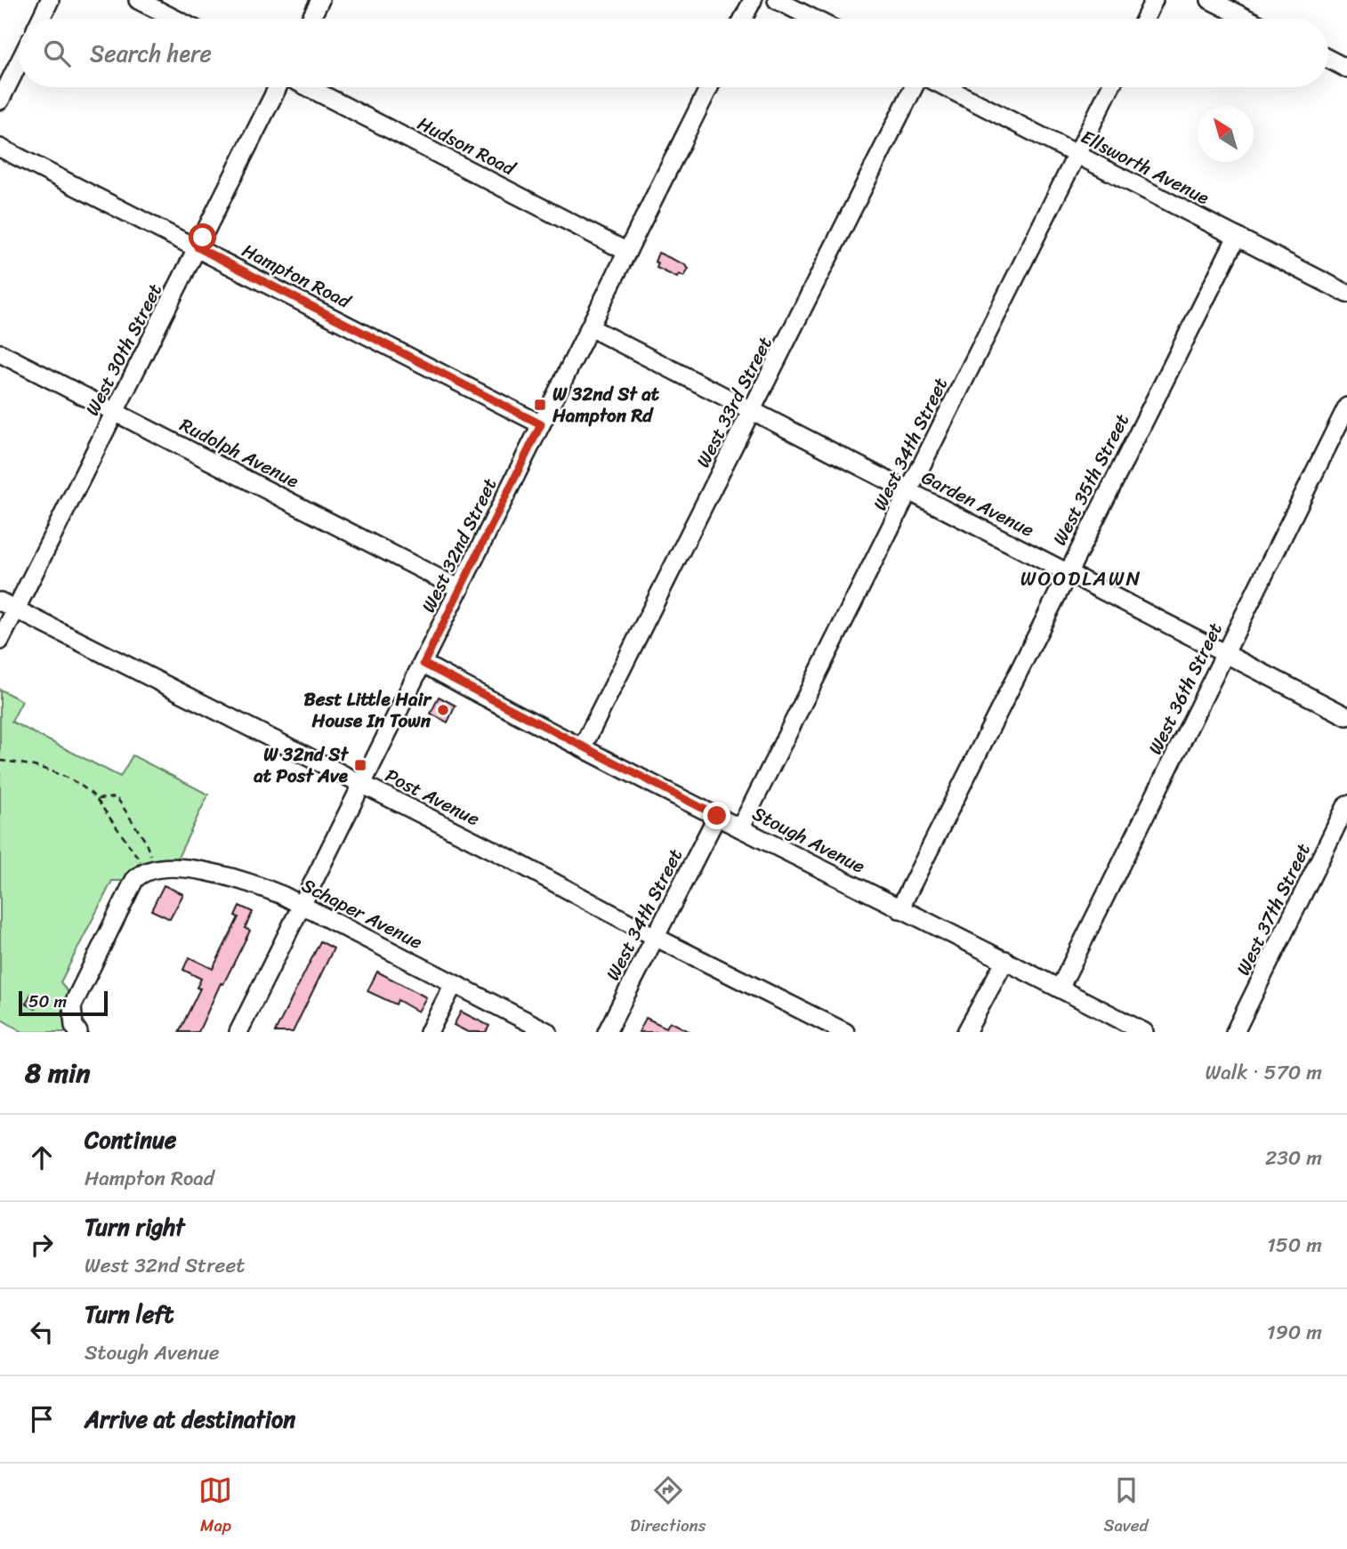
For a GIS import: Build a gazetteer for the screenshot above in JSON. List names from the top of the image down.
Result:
{
  "streets": {
    "street": [
      "Hudson Road",
      "Ellsworth Avenue",
      "Hampton Road",
      "West 30th Street",
      "West 33rd Street",
      "West 34th Street",
      "Rudolph Avenue",
      "West 35th Street",
      "Garden Avenue",
      "West 32nd Street",
      "West 36th Street",
      "Post Avenue",
      "Stough Avenue",
      "West 37th Street",
      "Schaper Avenue"
    ]
  },
  "crossings": [
    ["Hudson Road", "West 32nd Street"],
    ["Ellsworth Avenue", "West 34th Street"],
    ["Ellsworth Avenue", "West 35th Street"],
    ["Hampton Road", "West 30th Street"],
    ["Hampton Road", "West 32nd Street"],
    ["West 30th Street", "Rudolph Avenue"],
    ["West 30th Street", "Post Avenue"],
    ["West 33rd Street", "Garden Avenue"],
    ["West 33rd Street", "Stough Avenue"],
    ["West 34th Street", "Garden Avenue"],
    ["West 34th Street", "Post Avenue"],
    ["West 34th Street", "Stough Avenue"],
    ["Rudolph Avenue", "West 32nd Street"],
    ["West 35th Street", "Garden Avenue"],
    ["West 35th Street", "Stough Avenue"],
    ["Garden Avenue", "West 32nd Street"],
    ["Garden Avenue", "West 36th Street"],
    ["West 32nd Street", "Post Avenue"],
    ["West 32nd Street", "Stough Avenue"],
    ["West 32nd Street", "Schaper Avenue"],
    ["West 36th Street", "Stough Avenue"]
  ],
  "districts": ["WOODLAWN"],
  "places": {
    "transit": ["W 32nd St at Hampton Rd", "W 32nd St at Post Ave"],
    "other": ["Best Little Hair House In Town"]
  },
  "scale_bar": "50 m",
  "north": "top left",
  "page": {
    "search": "Search here",
    "scale": "50 m",
    "heading": ["8 min", "Walk · 570 m"],
    "list": [
      ["Continue", "Hampton Road", "230 m"],
      ["Turn right", "West 32nd Street", "150 m"],
      ["Turn left", "Stough Avenue", "190 m"],
      "Arrive at destination"
    ],
    "nav": ["Map", "Directions", "Saved"]
  }
}
